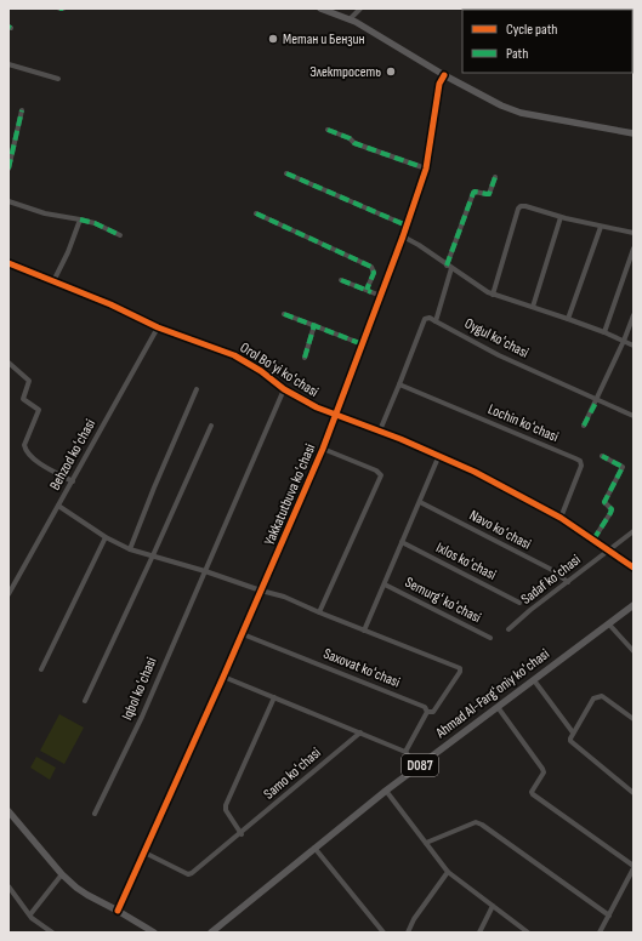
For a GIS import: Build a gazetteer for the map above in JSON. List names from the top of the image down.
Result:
{
  "streets": {
    "main road": ["Ahmad Al-Fargʻoniy koʻchasi", "D087"],
    "street": [
      "Oygul koʻchasi",
      "Orol Boʻyi koʻchasi",
      "Lochin koʻchasi",
      "Behzod koʻchasi",
      "Yakkatutbuva koʻchasi",
      "Navo koʻchasi",
      "Ixlos koʻchasi",
      "Sadaf koʻchasi",
      "Semurgʻ koʻchasi",
      "Saxovat koʻchasi",
      "Iqbol koʻchasi",
      "Samo koʻchasi"
    ]
  },
  "crossings": [
    ["Orol Boʻyi koʻchasi", "Lochin koʻchasi"],
    ["Orol Boʻyi koʻchasi", "Behzod koʻchasi"],
    ["Orol Boʻyi koʻchasi", "Yakkatutbuva koʻchasi"],
    ["Orol Boʻyi koʻchasi", "Sadaf koʻchasi"],
    ["Orol Boʻyi koʻchasi", "Iqbol koʻchasi"],
    ["Yakkatutbuva koʻchasi", "Saxovat koʻchasi"],
    ["Yakkatutbuva koʻchasi", "Samo koʻchasi"],
    ["Navo koʻchasi", "Sadaf koʻchasi"]
  ],
  "places": ["Метан и Бензин", "Электросеть"],
  "legend": ["Cycle path", "Path"]
}
